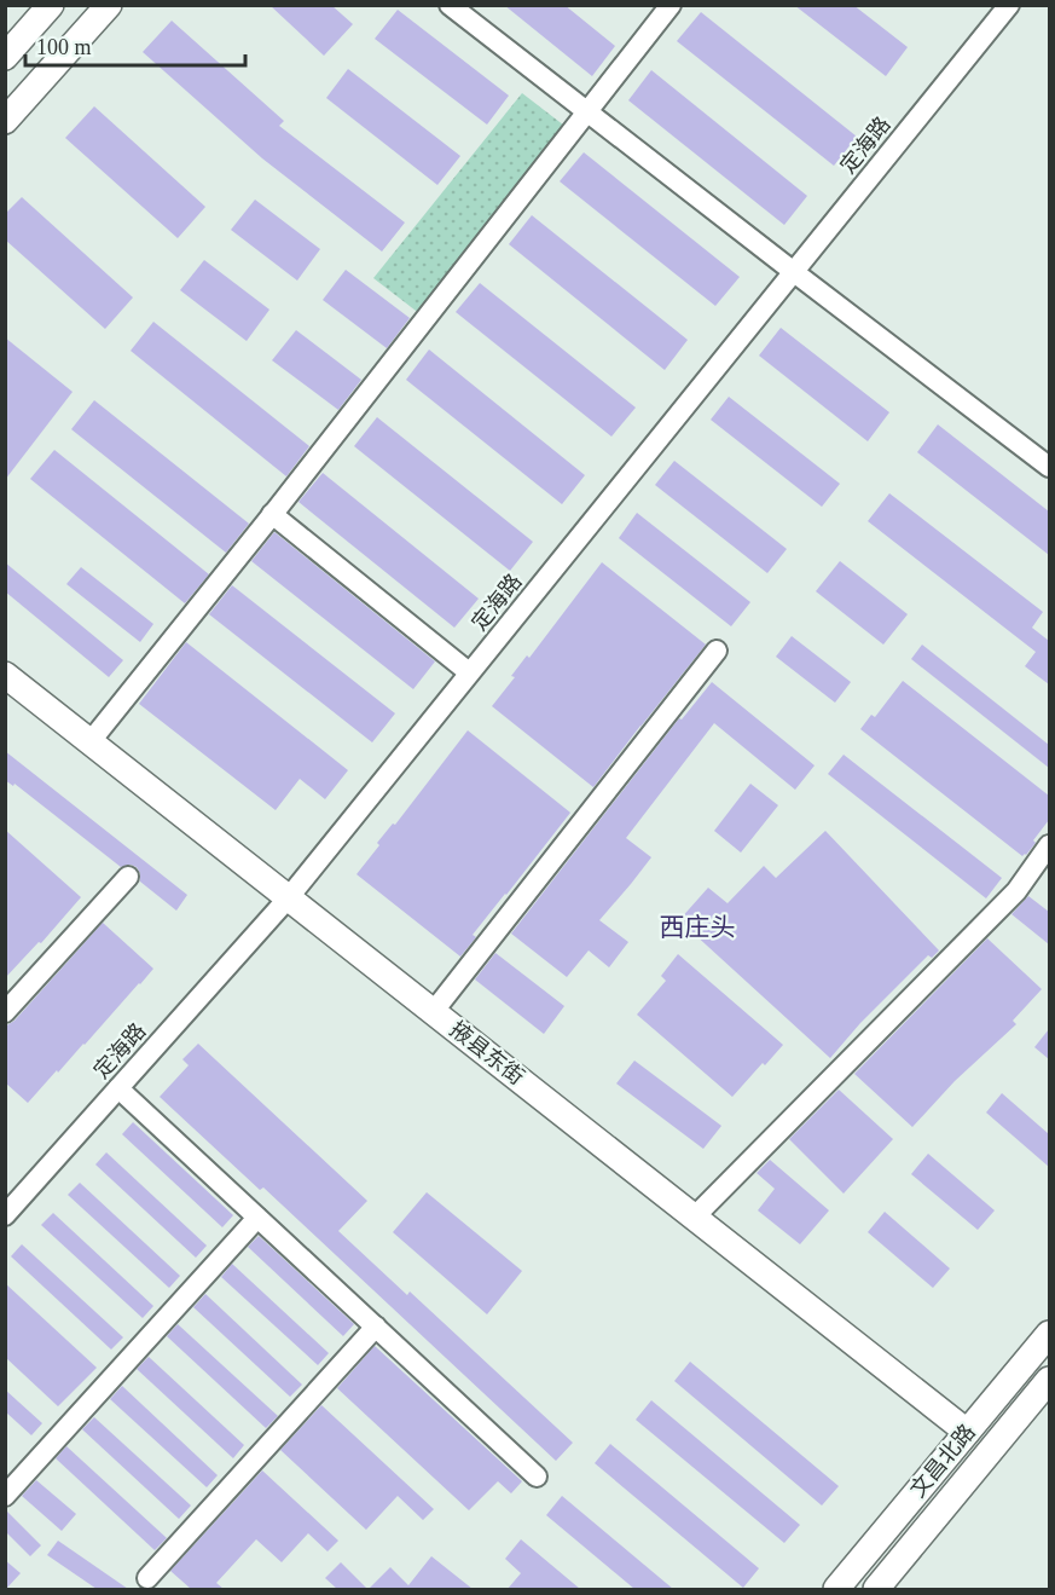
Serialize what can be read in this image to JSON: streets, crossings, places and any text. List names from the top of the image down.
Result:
{
  "streets": {
    "main road": ["掖县东街", "文昌北路"],
    "street": ["定海路"]
  },
  "crossings": [
    ["定海路", "掖县东街"],
    ["掖县东街", "文昌北路"]
  ],
  "districts": ["西庄头"],
  "scale_bar": "100 m"
}
